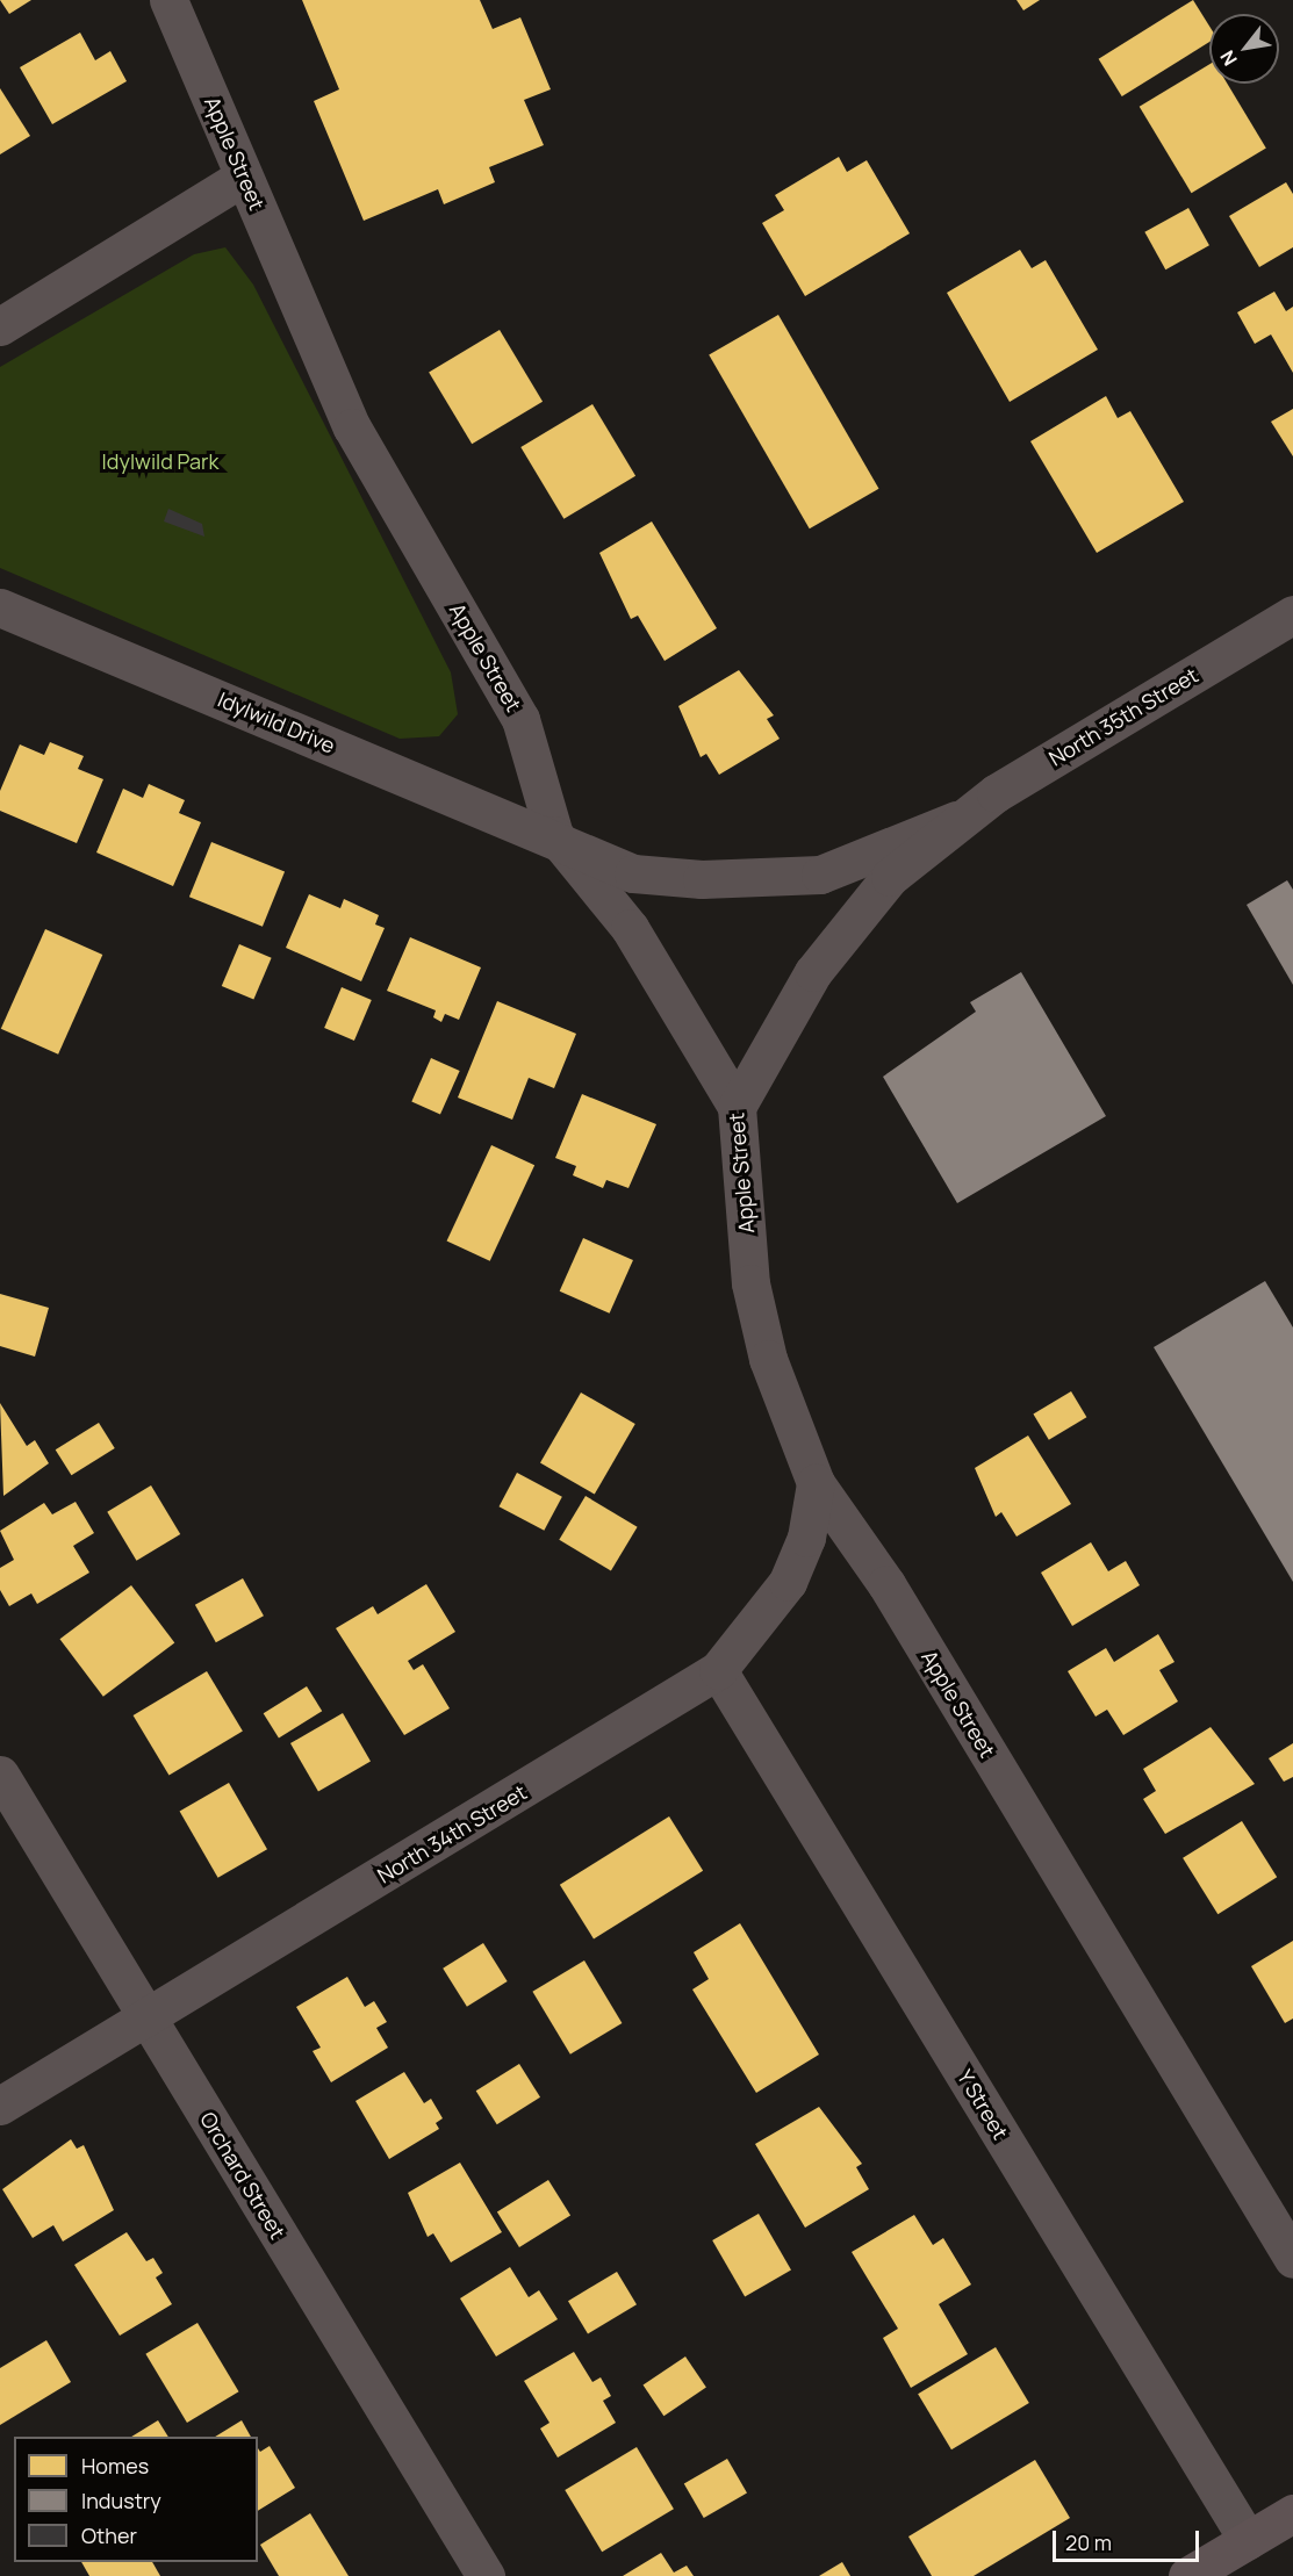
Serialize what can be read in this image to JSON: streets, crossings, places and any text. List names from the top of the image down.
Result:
{
  "streets": {
    "street": [
      "Apple Street",
      "North 35th Street",
      "Idylwild Drive",
      "North 34th Street",
      "Y Street",
      "Orchard Street"
    ]
  },
  "crossings": [
    ["Apple Street", "North 35th Street"],
    ["Apple Street", "Idylwild Drive"],
    ["Apple Street", "North 34th Street"],
    ["North 35th Street", "Idylwild Drive"],
    ["North 34th Street", "Y Street"],
    ["North 34th Street", "Orchard Street"]
  ],
  "parks": ["Idylwild Park"],
  "legend": ["Homes", "Industry", "Other"],
  "scale_bar": "20 m",
  "north": "bottom left"
}
